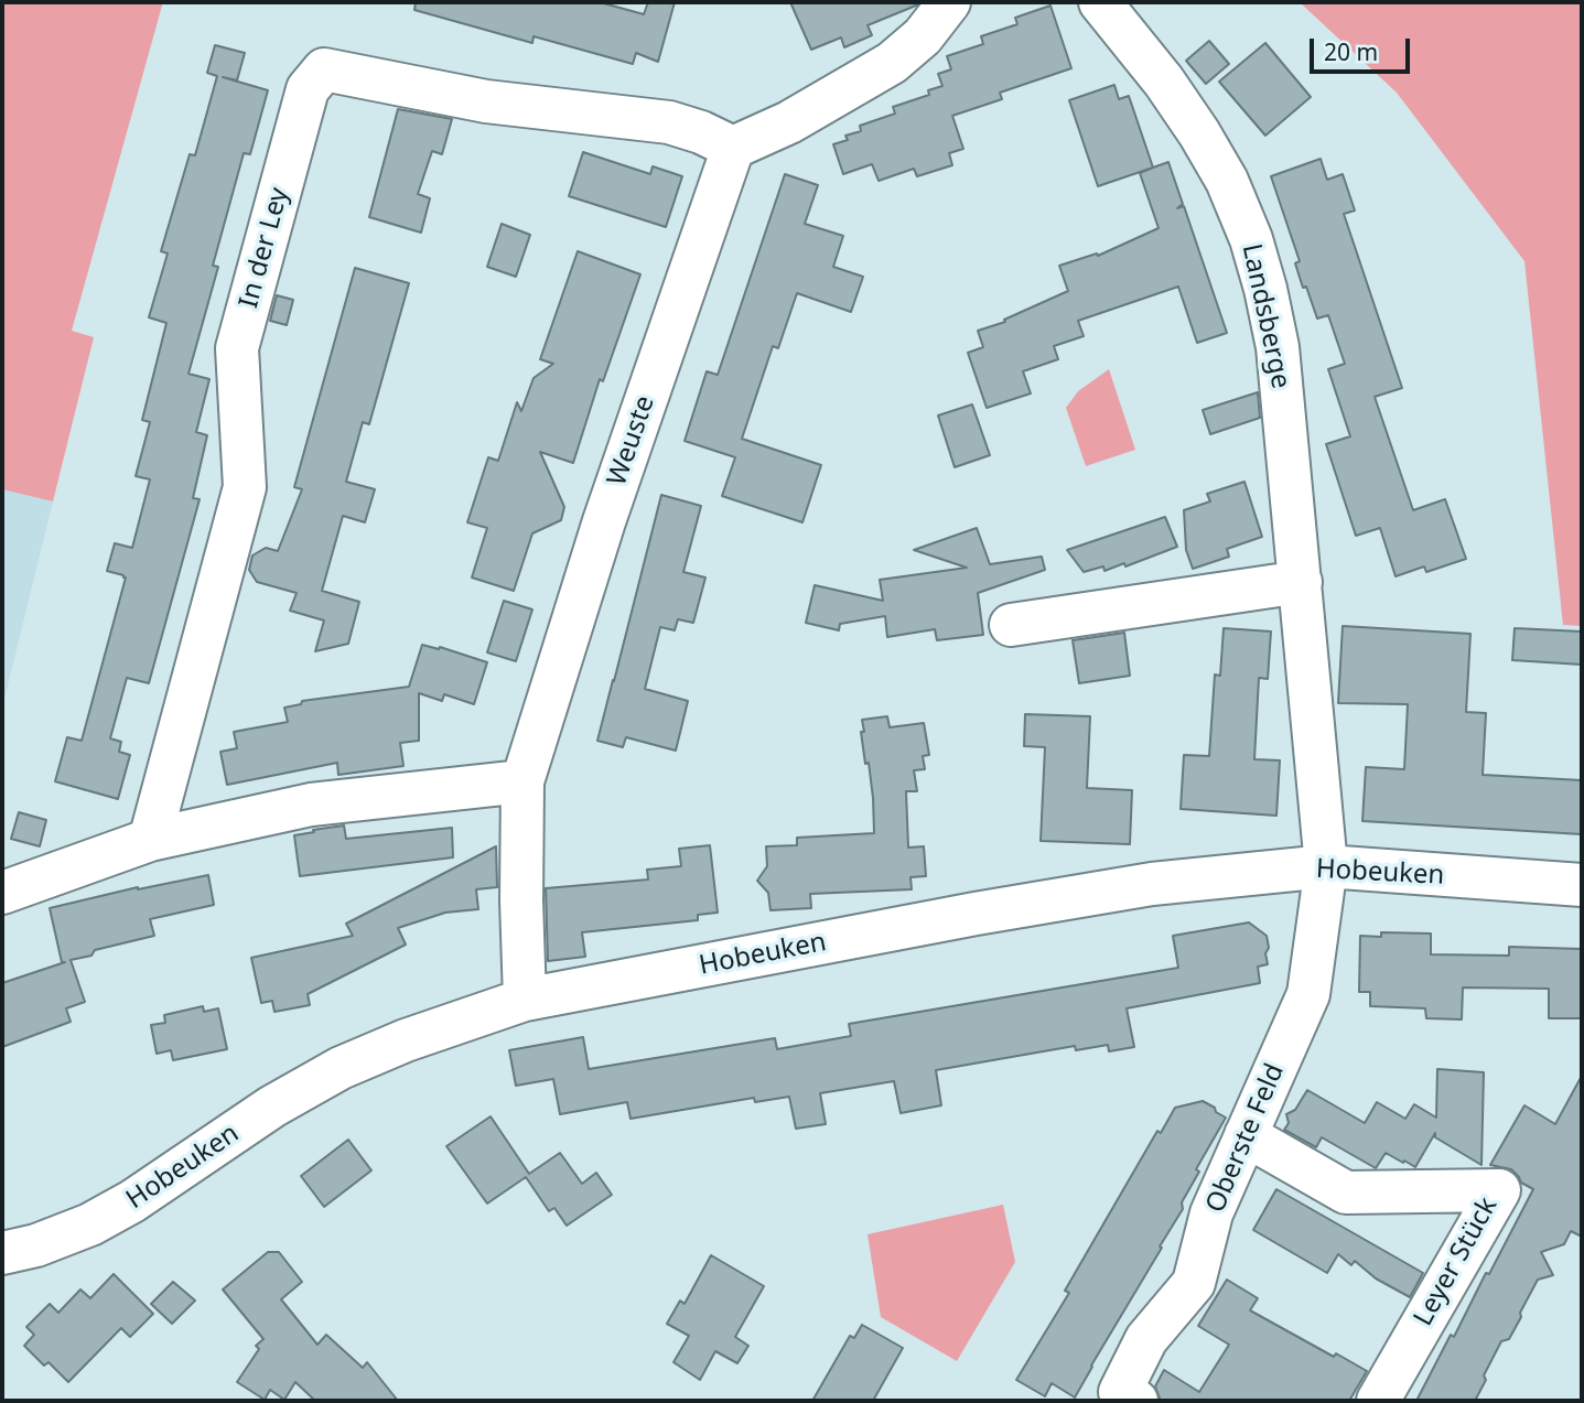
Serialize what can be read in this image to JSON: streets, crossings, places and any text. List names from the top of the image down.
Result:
{
  "streets": {
    "street": [
      "In der Ley",
      "Landsberge",
      "Weuste",
      "Hobeuken",
      "Oberste Feld",
      "Leyer Stück"
    ]
  },
  "crossings": [
    ["In der Ley", "Weuste"],
    ["Landsberge", "Hobeuken"],
    ["Landsberge", "Oberste Feld"],
    ["Weuste", "Hobeuken"],
    ["Hobeuken", "Oberste Feld"],
    ["Oberste Feld", "Leyer Stück"]
  ],
  "scale_bar": "20 m"
}
